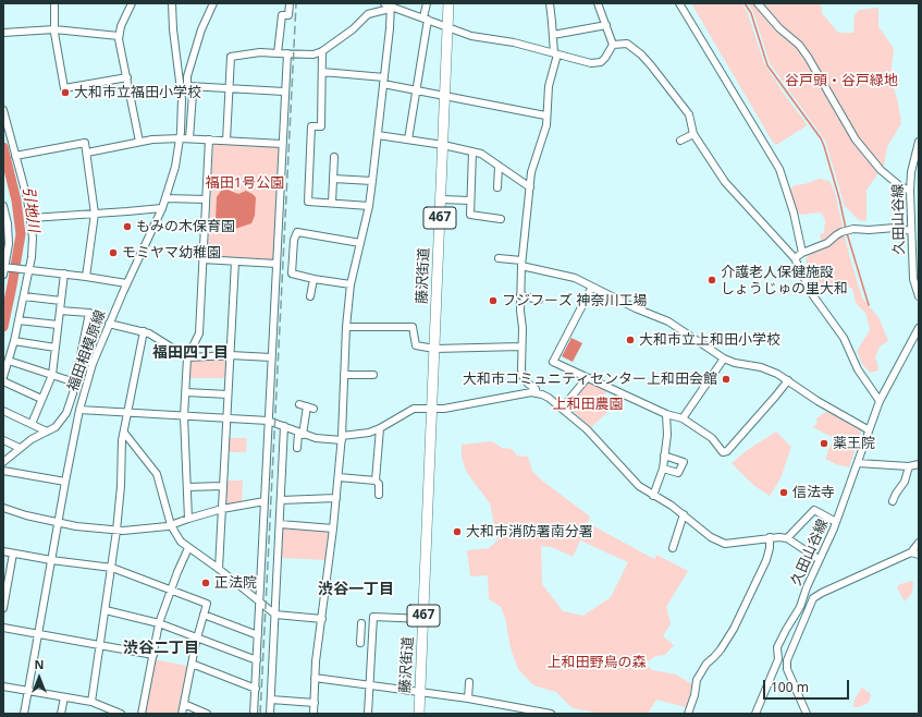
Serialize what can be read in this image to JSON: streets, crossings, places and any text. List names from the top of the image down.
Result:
{
  "streets": {
    "highway": ["467", "藤沢街道"],
    "street": ["久田山谷線", "福田相模原線"]
  },
  "districts": ["福田四丁目", "渋谷一丁目", "渋谷二丁目"],
  "water": ["引地川"],
  "parks": [
    "谷戸頭・谷戸緑地",
    "福田1号公園",
    "上和田農園",
    "上和田野鳥の森"
  ],
  "places": [
    "大和市立福田小学校",
    "もみの木保育園",
    "モミヤマ幼稚園",
    "介護老人保健施設 しょうじゅの里大和",
    "フジフーズ 神奈川工場",
    "大和市立上和田小学校",
    "大和市コミュニティセンター上和田会館",
    "薬王院",
    "信法寺",
    "大和市消防署南分署",
    "正法院"
  ],
  "scale_bar": "100 m",
  "north": "top"
}
